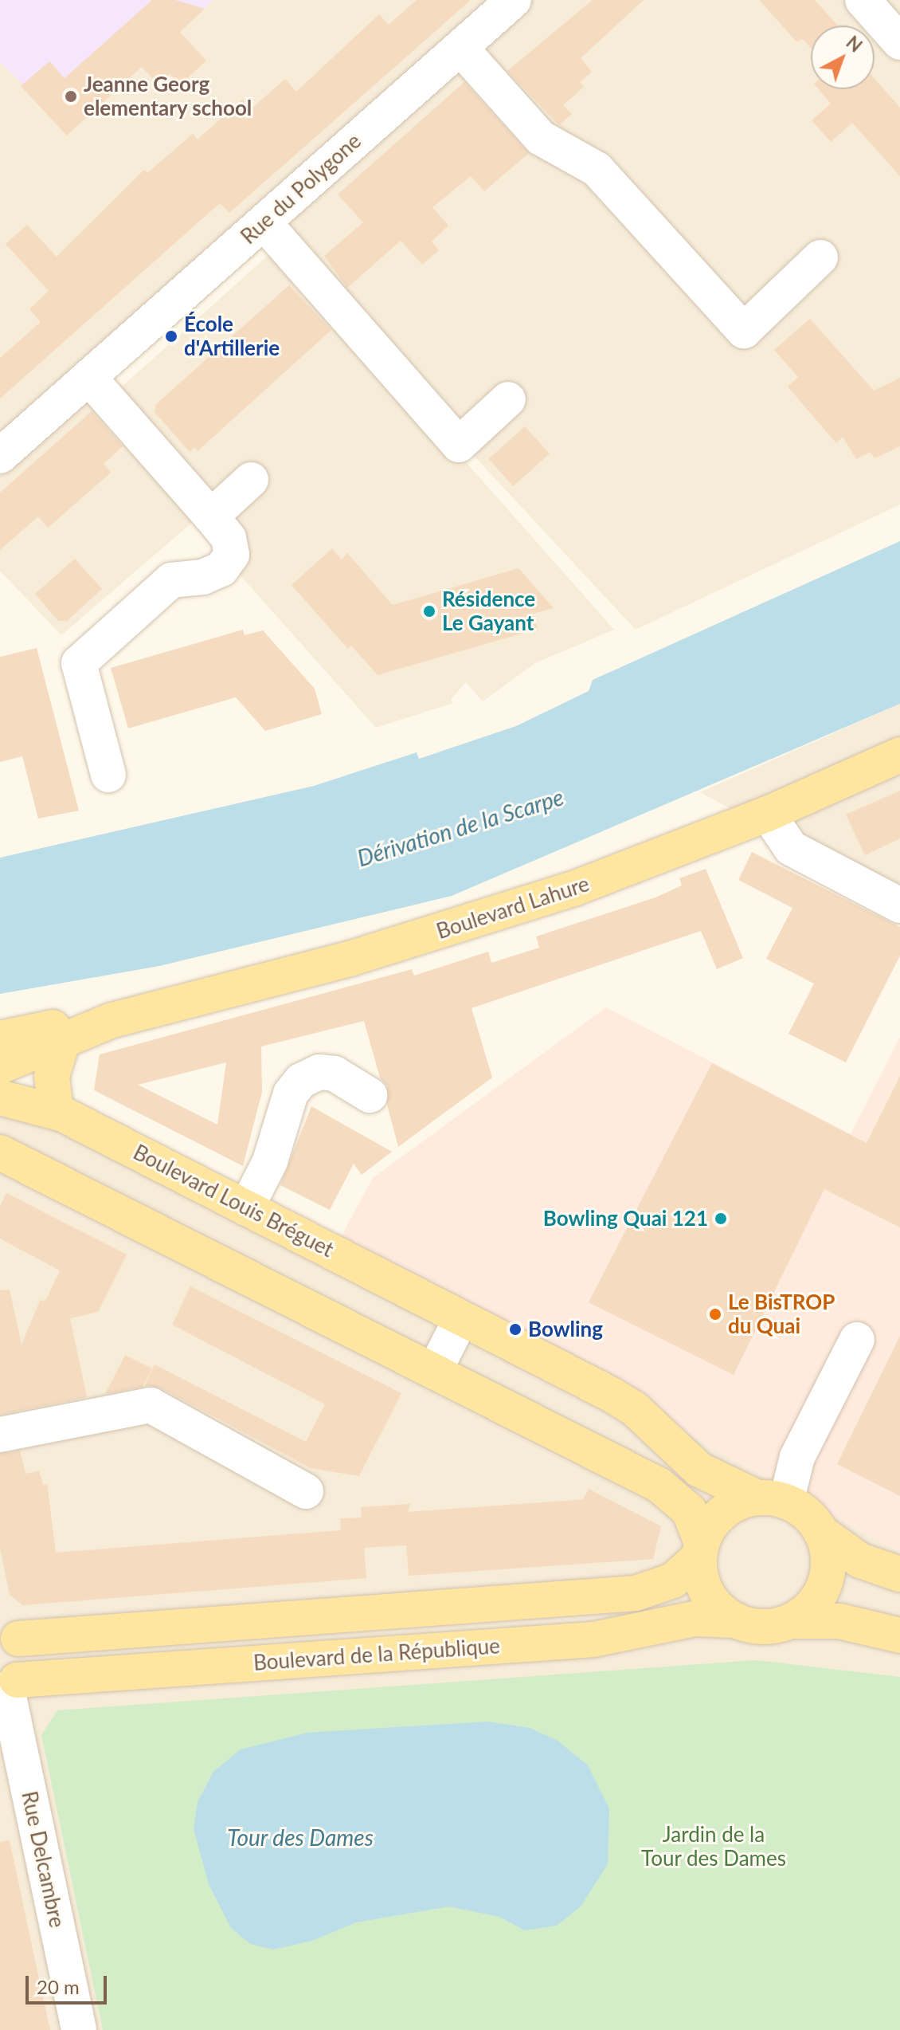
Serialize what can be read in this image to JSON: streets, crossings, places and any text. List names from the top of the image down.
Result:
{
  "streets": {
    "main road": ["Boulevard Lahure", "Boulevard Louis Bréguet", "Boulevard de la République"],
    "street": ["Rue du Polygone", "Rue Delcambre"]
  },
  "crossings": [
    ["Boulevard Louis Bréguet", "Boulevard de la République"],
    ["Boulevard de la République", "Rue Delcambre"]
  ],
  "water": ["Dérivation de la Scarpe", "Tour des Dames"],
  "parks": ["Jardin de la Tour des Dames"],
  "places": [
    "Jeanne Georg elementary school",
    "École d'Artillerie",
    "Résidence Le Gayant",
    "Bowling Quai 121",
    "Le BisTROP du Quai",
    "Bowling"
  ],
  "scale_bar": "20 m",
  "north": "top right"
}
